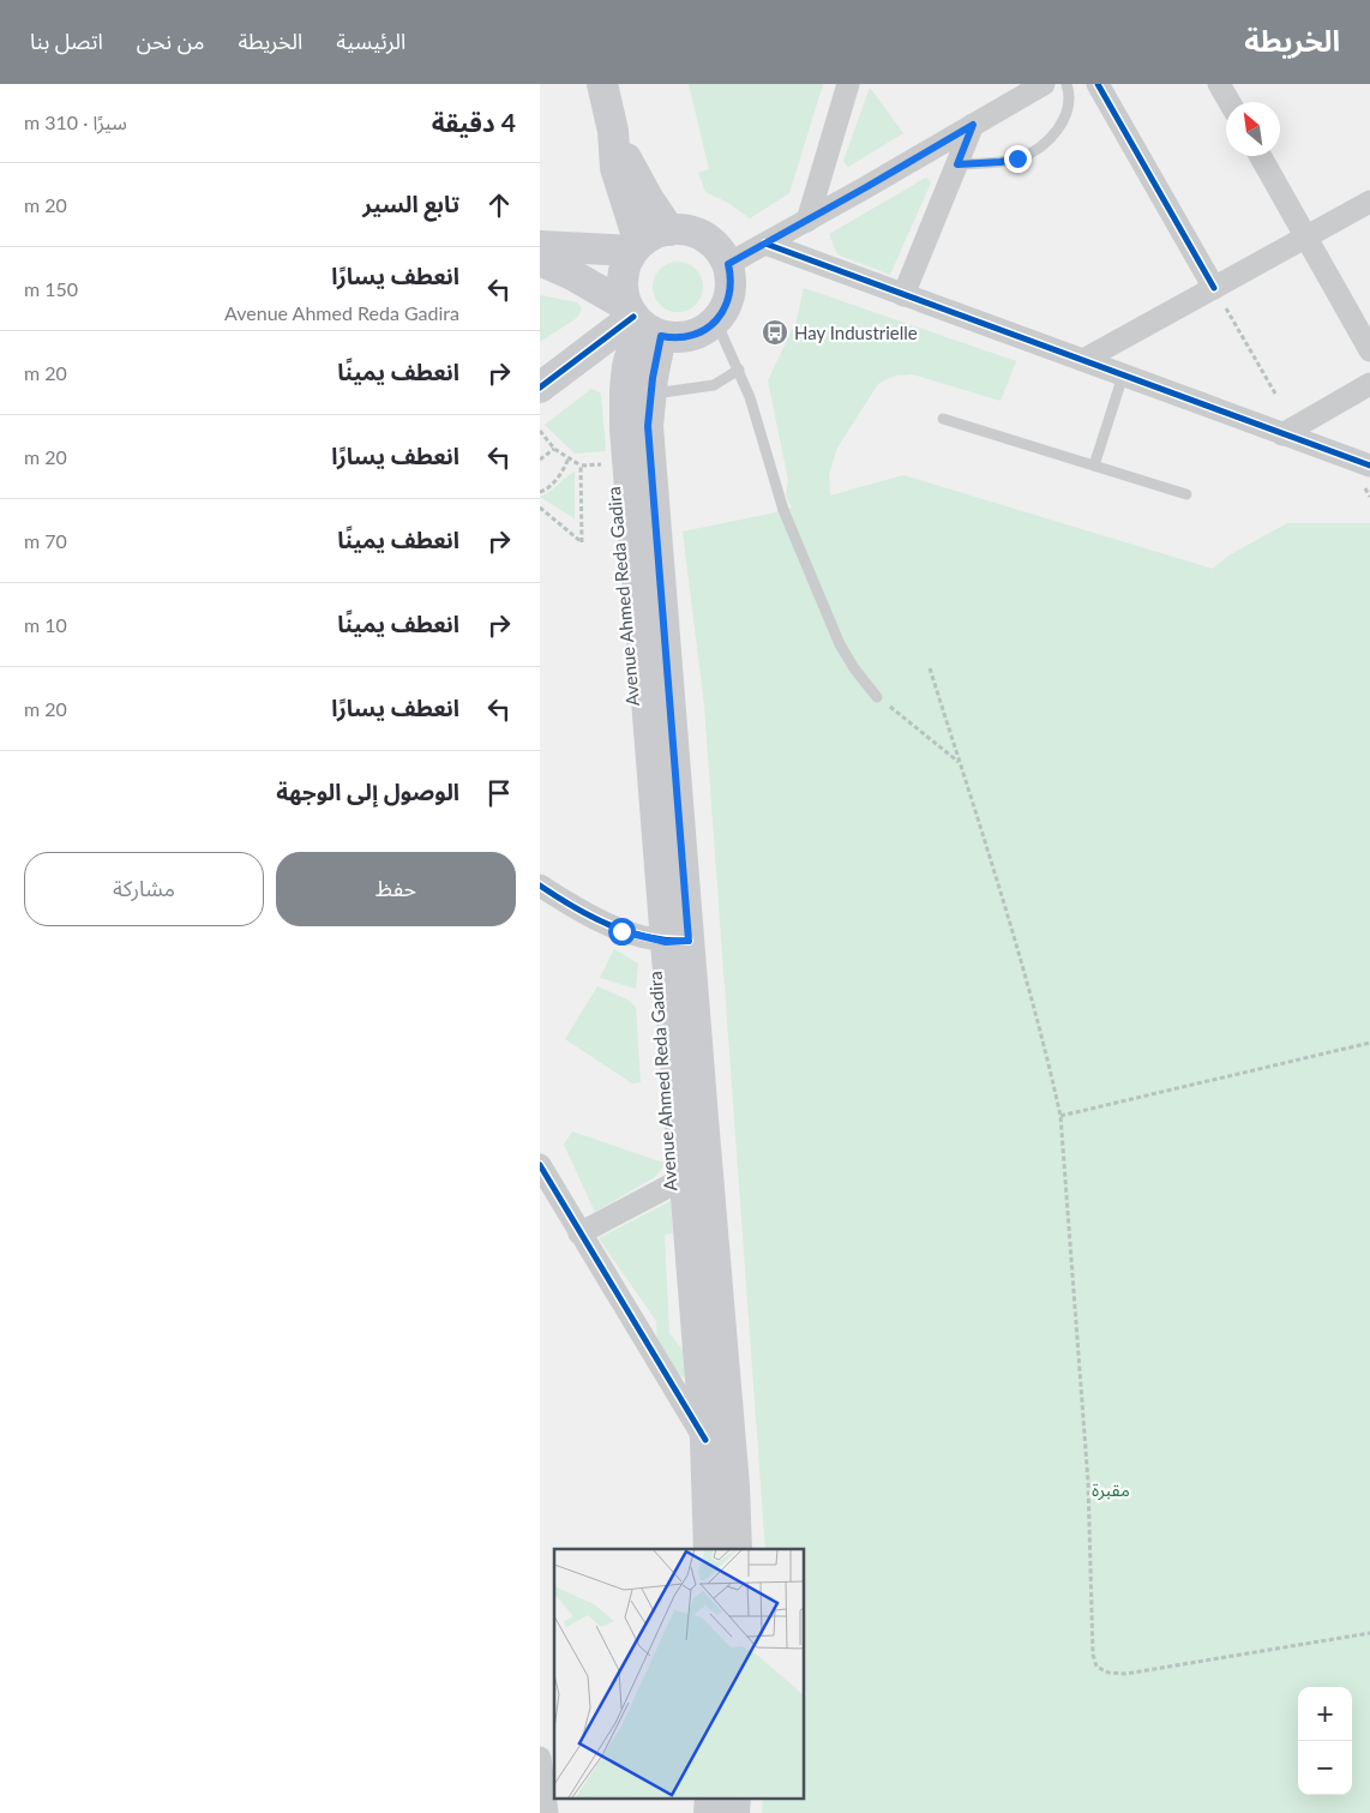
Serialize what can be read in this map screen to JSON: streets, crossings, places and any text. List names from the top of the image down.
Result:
{
  "streets": {
    "main road": ["Avenue Ahmed Reda Gadira"]
  },
  "parks": ["مقبرة"],
  "places": {
    "bus stop": ["Hay Industrielle"]
  },
  "north": "top left",
  "page": {
    "header": "الخريطة",
    "nav": [
      "الرئيسية",
      "الخريطة",
      "من نحن",
      "اتصل بنا"
    ],
    "heading": ["4 دقيقة", "سيرًا · 310 m"],
    "list": [
      ["تابع السير", "20 m"],
      ["انعطف يسارًا", "Avenue Ahmed Reda Gadira", "150 m"],
      ["انعطف يمينًا", "20 m"],
      ["انعطف يسارًا", "20 m"],
      ["انعطف يمينًا", "70 m"],
      ["انعطف يمينًا", "10 m"],
      ["انعطف يسارًا", "20 m"],
      "الوصول إلى الوجهة"
    ],
    "buttons": ["حفظ", "مشاركة"],
    "map_buttons": ["+", "−"]
  }
}
